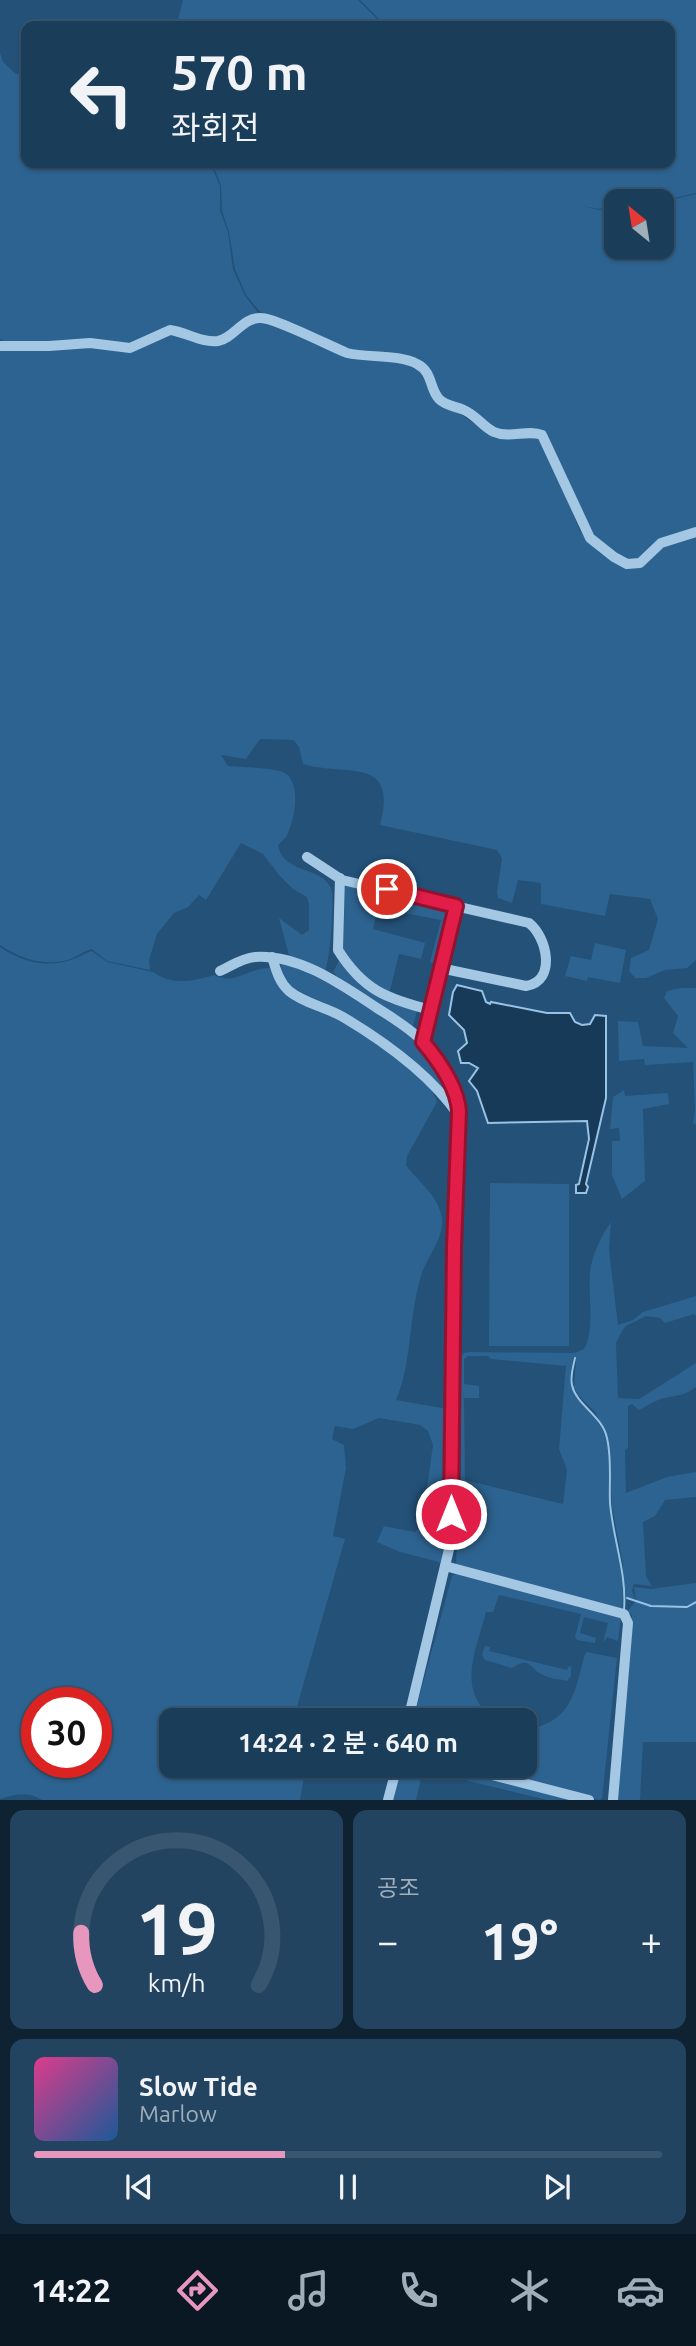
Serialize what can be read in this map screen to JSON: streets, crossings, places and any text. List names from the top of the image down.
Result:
{
  "north": "top left",
  "page": {
    "turn": ["570 m", "좌회전"],
    "limit": "30",
    "trip": "14:24 · 2 분 · 640 m",
    "tile": "공조",
    "heat": ["−", "19°", "+"],
    "song": ["Slow Tide", "Marlow"],
    "tabs": "14:22",
    "gauge": ["19", "km/h"]
  }
}
